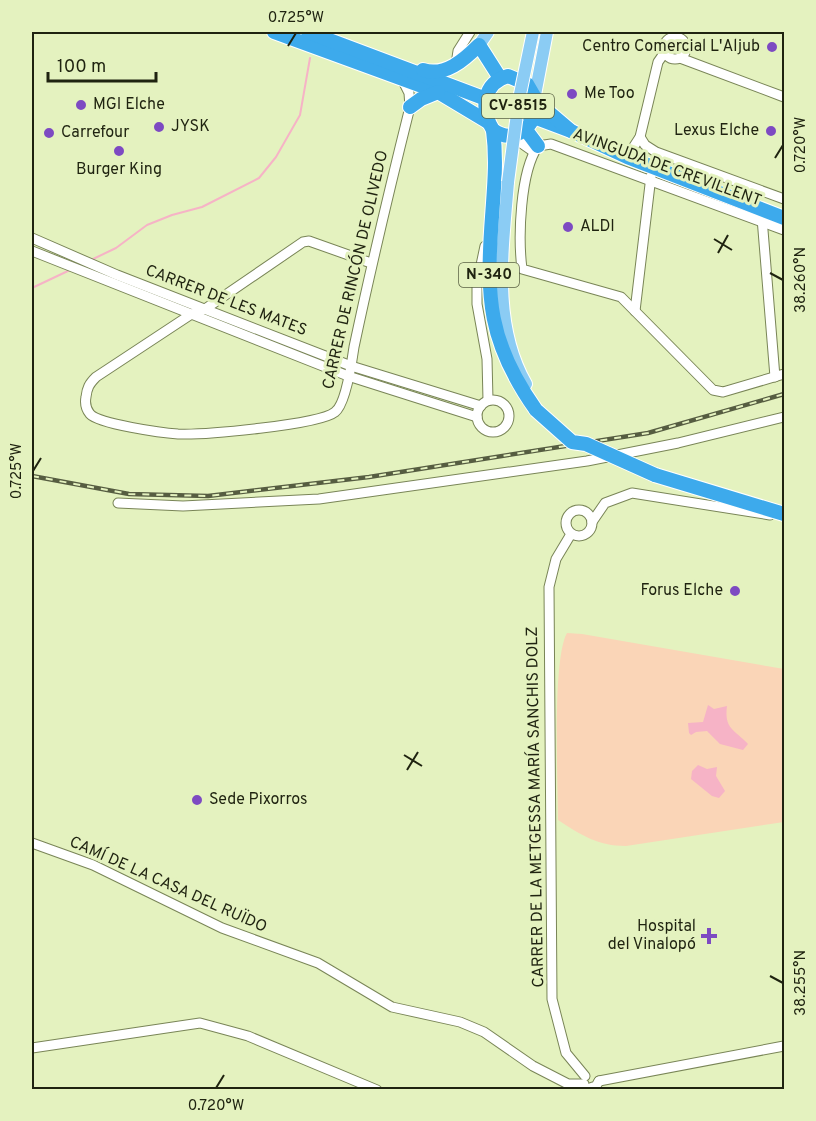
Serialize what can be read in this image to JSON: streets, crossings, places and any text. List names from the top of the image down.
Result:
{
  "streets": {
    "highway": ["AVINGUDA DE CREVILLENT", "N-340"],
    "main road": ["CV-8515"],
    "street": [
      "CARRER DE RINCÓN DE OLIVEDO",
      "CARRER DE LES MATES",
      "CARRER DE LA METGESSA MARÍA SANCHIS DOLZ",
      "CAMÍ DE LA CASA DEL RUÏDO"
    ]
  },
  "crossings": [
    ["CV-8515", "AVINGUDA DE CREVILLENT"],
    ["CV-8515", "N-340"],
    ["CARRER DE RINCÓN DE OLIVEDO", "CARRER DE LES MATES"],
    ["CARRER DE LA METGESSA MARÍA SANCHIS DOLZ", "CAMÍ DE LA CASA DEL RUÏDO"]
  ],
  "places": {
    "other": [
      "Centro Comercial L'Aljub",
      "Me Too",
      "MGI Elche",
      "JYSK",
      "Lexus Elche",
      "Carrefour",
      "Burger King",
      "ALDI",
      "Forus Elche",
      "Sede Pixorros"
    ],
    "health": ["Hospital del Vinalopó"]
  },
  "scale_bar": "100 m",
  "coordinates": [
    "0.725°W",
    "0.720°W",
    "38.260°N",
    "38.255°N"
  ]
}
